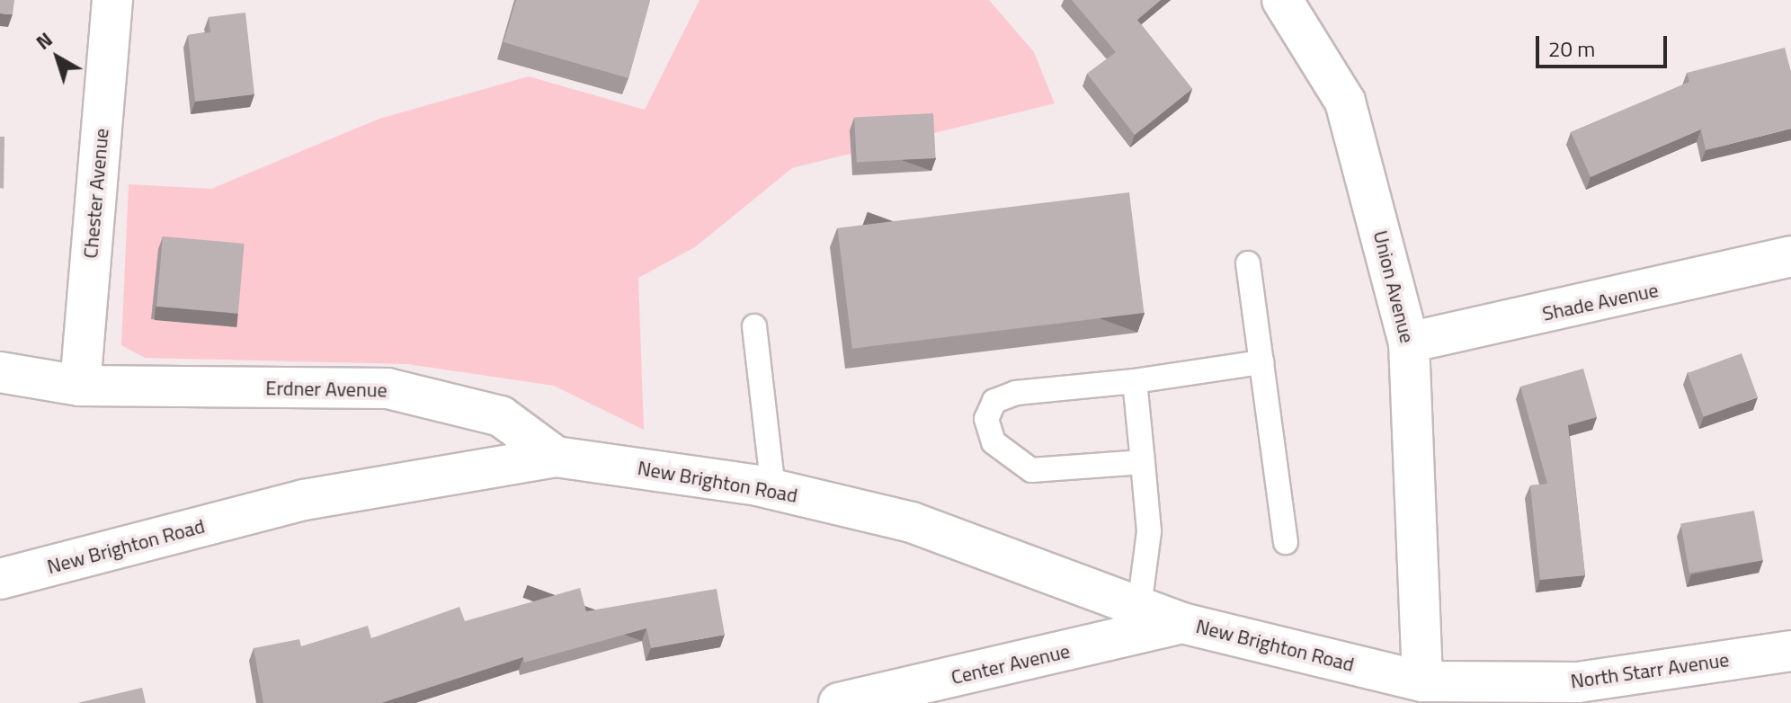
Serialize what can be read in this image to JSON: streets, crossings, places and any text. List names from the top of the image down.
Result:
{
  "streets": {
    "street": [
      "Chester Avenue",
      "Union Avenue",
      "Shade Avenue",
      "Erdner Avenue",
      "New Brighton Road",
      "Center Avenue",
      "North Starr Avenue"
    ]
  },
  "crossings": [
    ["Chester Avenue", "Erdner Avenue"],
    ["Union Avenue", "Shade Avenue"],
    ["Union Avenue", "New Brighton Road"],
    ["Union Avenue", "North Starr Avenue"],
    ["Erdner Avenue", "New Brighton Road"],
    ["New Brighton Road", "Center Avenue"],
    ["New Brighton Road", "North Starr Avenue"]
  ],
  "scale_bar": "20 m",
  "north": "top left"
}
